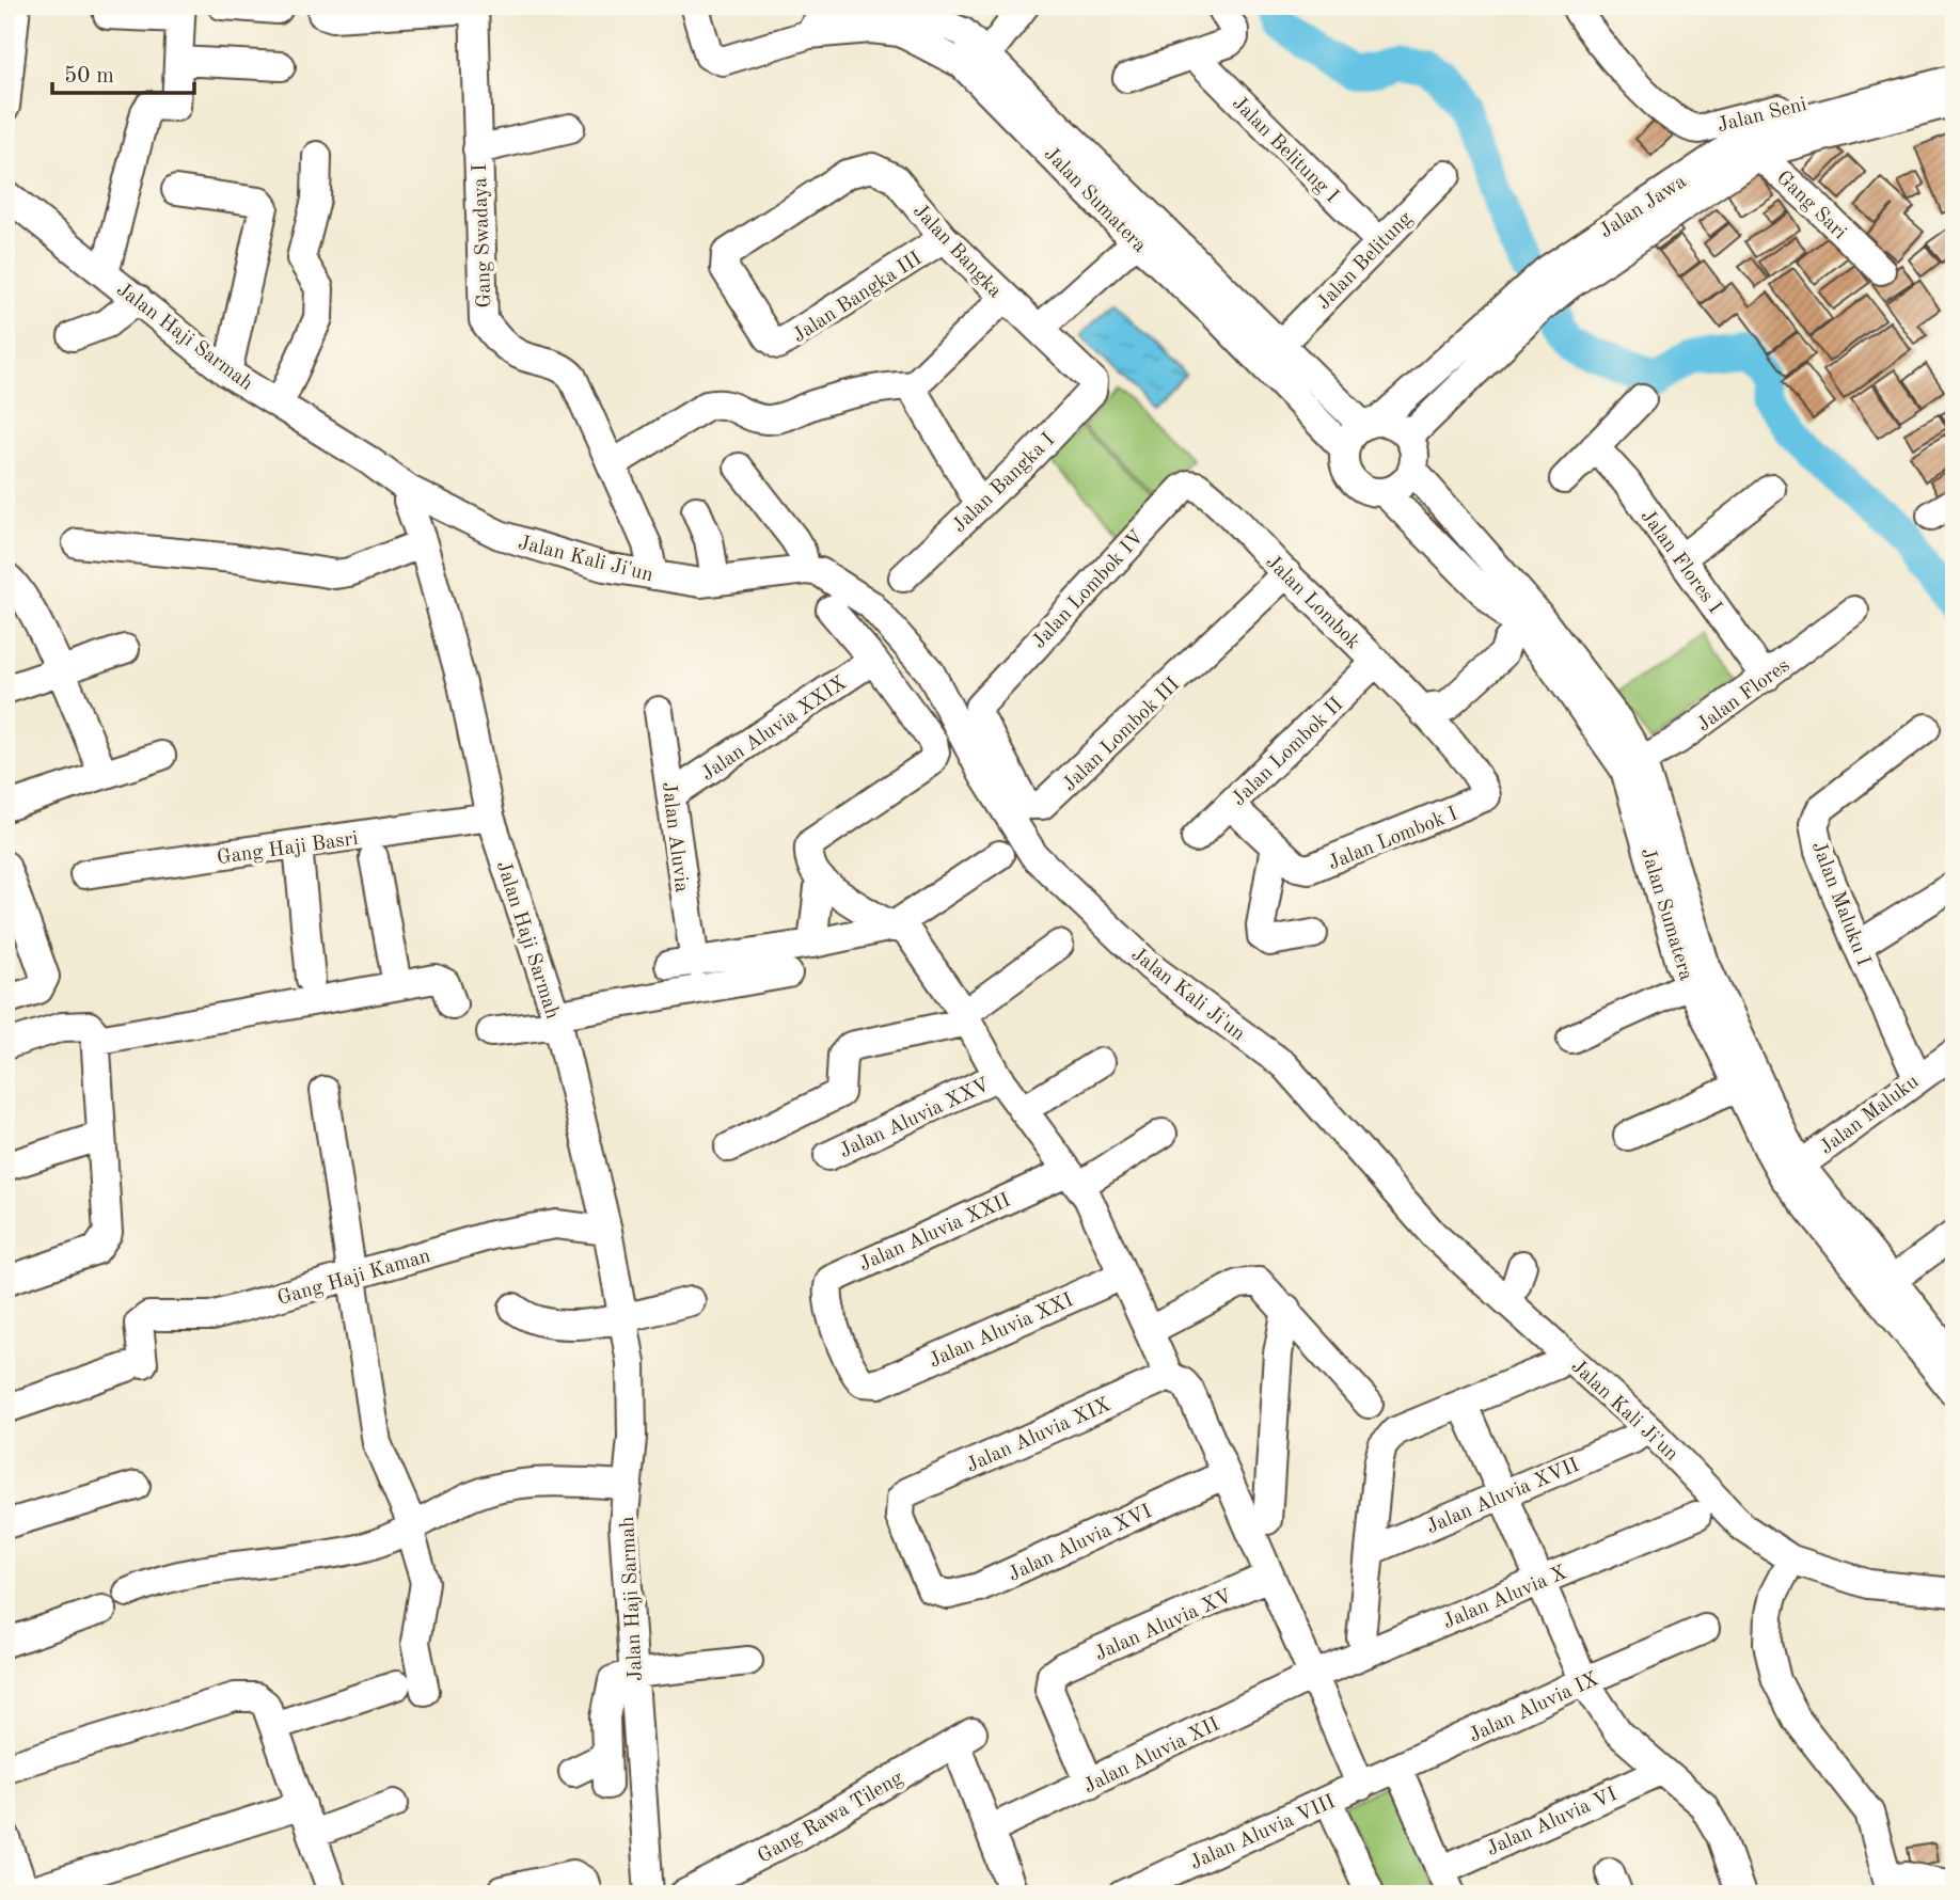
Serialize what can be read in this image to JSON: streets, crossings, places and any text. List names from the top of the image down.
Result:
{
  "streets": {
    "street": [
      "Jalan Seni",
      "Jalan Belitung I",
      "Jalan Sumatera",
      "Gang Sari",
      "Jalan Jawa",
      "Gang Swadaya I",
      "Jalan Bangka",
      "Jalan Belitung",
      "Jalan Bangka III",
      "Jalan Haji Sarmah",
      "Jalan Bangka I",
      "Jalan Kali Ji'un",
      "Jalan Flores I",
      "Jalan Lombok IV",
      "Jalan Lombok",
      "Jalan Flores",
      "Jalan Aluvia XXIX",
      "Jalan Lombok III",
      "Jalan Lombok II",
      "Jalan Aluvia",
      "Jalan Lombok I",
      "Gang Haji Basri",
      "Jalan Maluku I",
      "Jalan Maluku",
      "Jalan Aluvia XXV",
      "Jalan Aluvia XXII",
      "Gang Haji Kaman",
      "Jalan Aluvia XXI",
      "Jalan Aluvia XIX",
      "Jalan Aluvia XVII",
      "Jalan Aluvia XVI",
      "Jalan Aluvia X",
      "Jalan Aluvia XV",
      "Jalan Aluvia IX",
      "Jalan Aluvia XII",
      "Gang Rawa Tileng",
      "Jalan Aluvia VI",
      "Jalan Aluvia VIII"
    ]
  },
  "crossings": [
    ["Jalan Belitung I", "Jalan Belitung"],
    ["Jalan Sumatera", "Jalan Jawa"],
    ["Jalan Sumatera", "Jalan Belitung"],
    ["Jalan Sumatera", "Jalan Flores"],
    ["Jalan Sumatera", "Jalan Maluku"],
    ["Gang Sari", "Jalan Jawa"],
    ["Gang Swadaya I", "Jalan Kali Ji'un"],
    ["Jalan Bangka", "Jalan Bangka III"],
    ["Jalan Bangka", "Jalan Bangka I"],
    ["Jalan Haji Sarmah", "Jalan Kali Ji'un"],
    ["Jalan Haji Sarmah", "Gang Haji Basri"],
    ["Jalan Haji Sarmah", "Gang Haji Kaman"],
    ["Jalan Flores I", "Jalan Flores"],
    ["Jalan Lombok IV", "Jalan Lombok"],
    ["Jalan Lombok IV", "Jalan Lombok III"],
    ["Jalan Lombok", "Jalan Lombok III"],
    ["Jalan Lombok", "Jalan Lombok II"],
    ["Jalan Lombok", "Jalan Lombok I"],
    ["Jalan Aluvia XXIX", "Jalan Aluvia"],
    ["Jalan Lombok II", "Jalan Lombok I"],
    ["Jalan Maluku I", "Jalan Maluku"],
    ["Jalan Aluvia XXII", "Jalan Aluvia XXI"],
    ["Jalan Aluvia XIX", "Jalan Aluvia XVI"],
    ["Jalan Aluvia X", "Jalan Aluvia XII"],
    ["Jalan Aluvia XV", "Jalan Aluvia XII"],
    ["Jalan Aluvia IX", "Jalan Aluvia VIII"],
    ["Jalan Aluvia XII", "Gang Rawa Tileng"]
  ],
  "scale_bar": "50 m"
}
